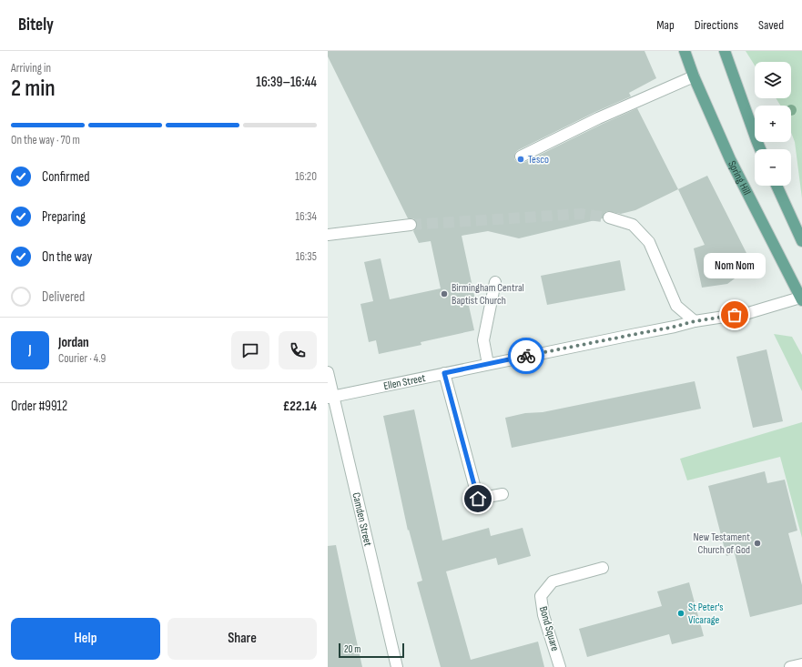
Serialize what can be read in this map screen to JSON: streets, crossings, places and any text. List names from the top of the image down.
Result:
{
  "streets": {
    "main road": ["Spring Hill"],
    "street": ["Ellen Street", "Camden Street", "Bond Square"]
  },
  "crossings": [
    ["Spring Hill", "Ellen Street"],
    ["Ellen Street", "Camden Street"]
  ],
  "places": [
    "Tesco",
    "Birmingham Central Baptist Church",
    "Nom Nom",
    "New Testament Church of God",
    "St Peter's Vicarage"
  ],
  "scale_bar": "20 m",
  "page": {
    "header": "Bitely",
    "nav": ["Map", "Directions", "Saved"],
    "heading": ["2 min", "Arriving in", "16:39–16:44"],
    "panel": [
      "Jordan",
      "Courier · 4.9",
      "Order #9912",
      "£22.14"
    ],
    "map_buttons": ["+", "−"],
    "bar": "On the way · 70 m",
    "list": [
      ["Confirmed", "16:20"],
      ["Preparing", "16:34"],
      ["On the way", "16:35"],
      "Delivered"
    ],
    "bubble": "Nom Nom",
    "round": "J",
    "buttons": ["Help", "Share"],
    "scale": "20 m"
  }
}
